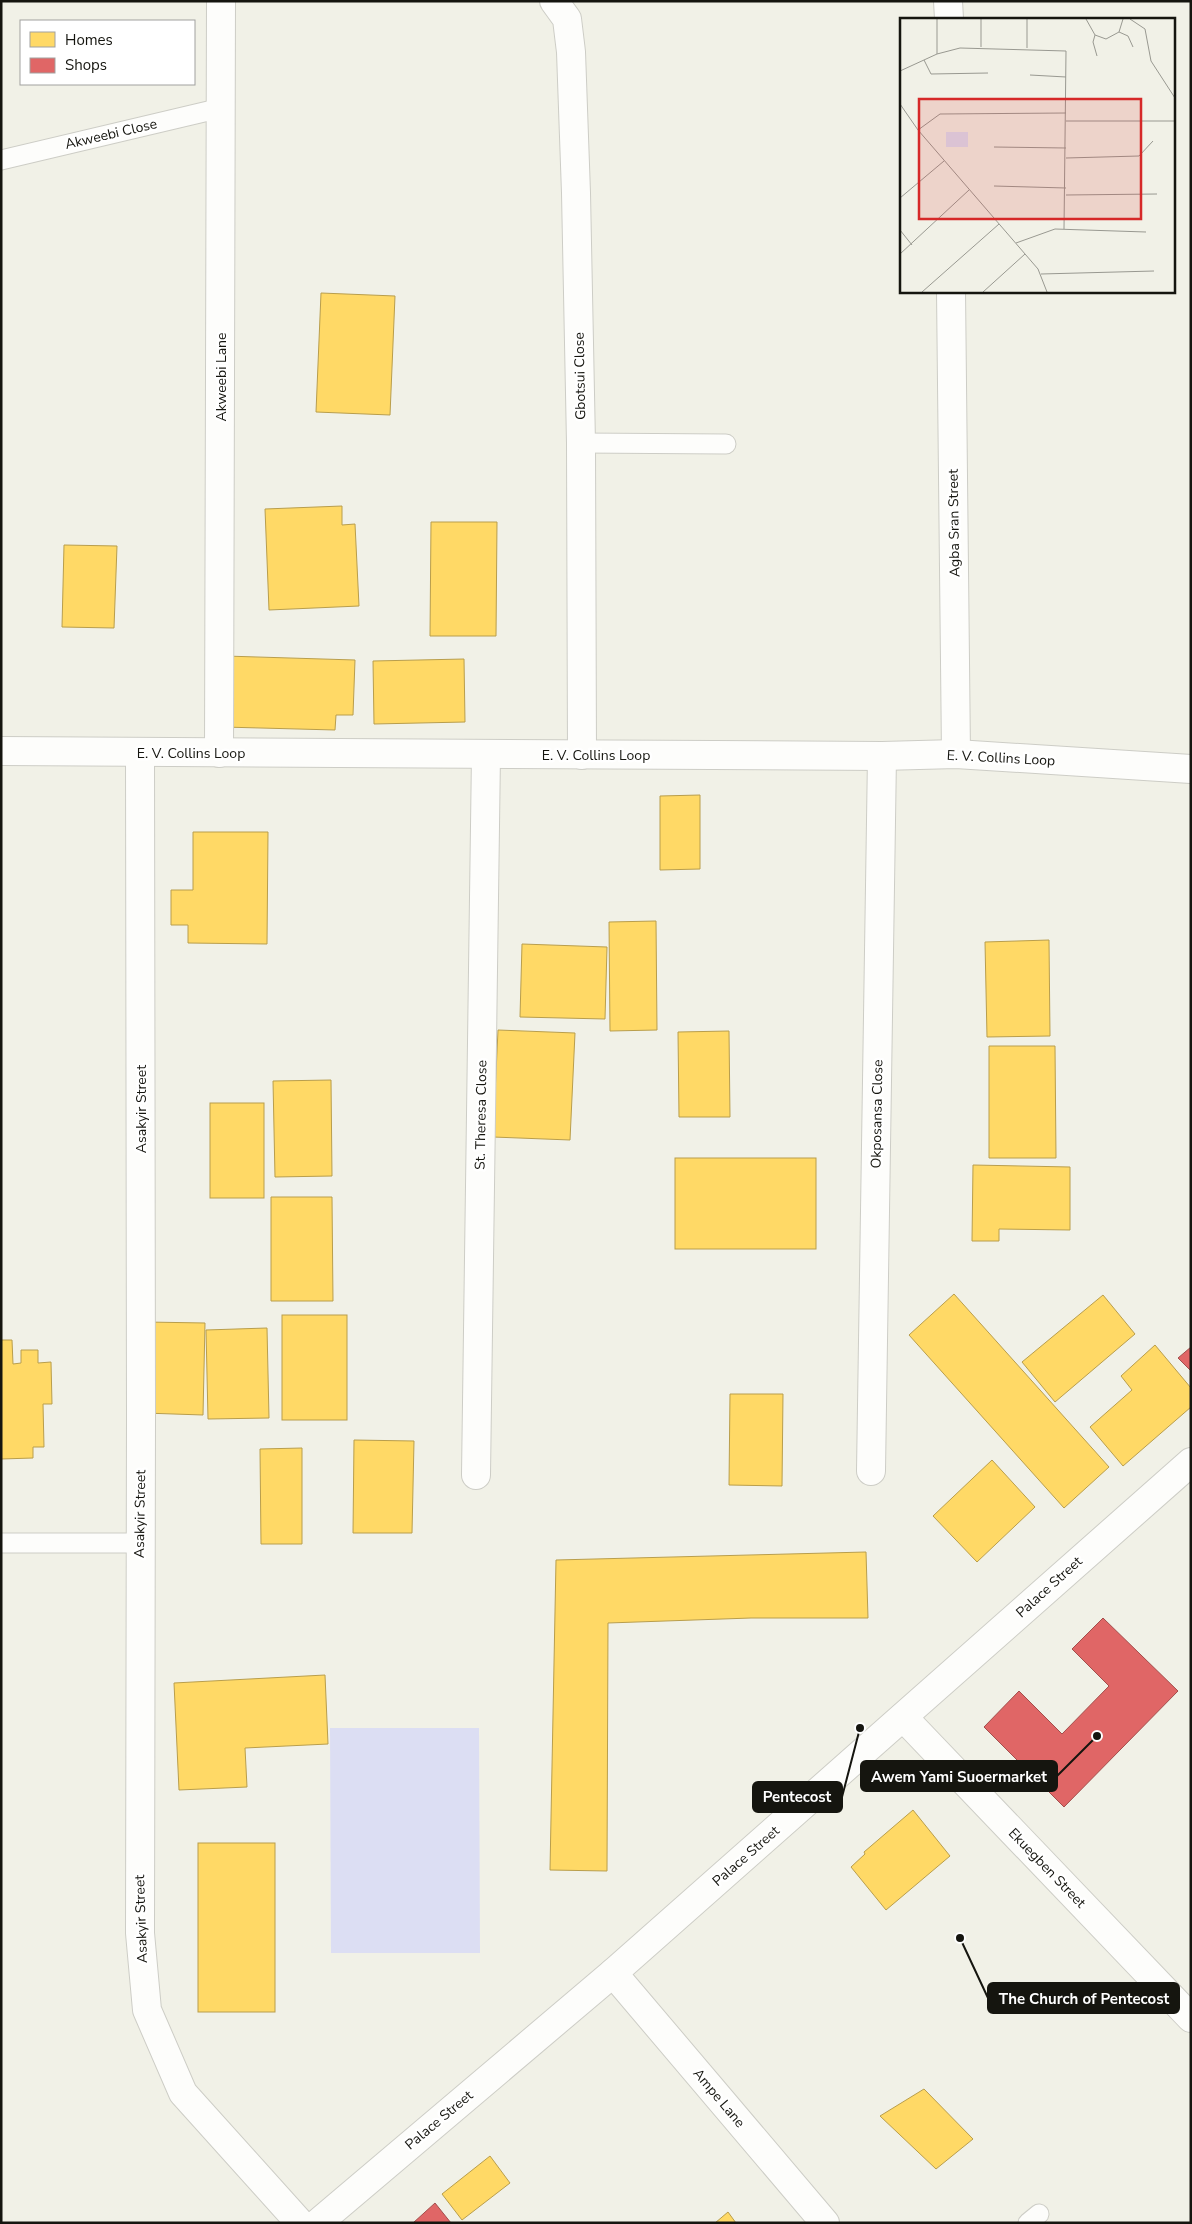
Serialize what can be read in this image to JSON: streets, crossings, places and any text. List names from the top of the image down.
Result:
{
  "streets": {
    "street": [
      "Gbotsui Close",
      "Akweebi Lane",
      "Agba Sran Street",
      "E. V. Collins Loop",
      "Asakyir Street",
      "Okposansa Close",
      "St. Theresa Close",
      "Palace Street",
      "Ekuegben Street",
      "Ampe Lane"
    ],
    "lane": ["Akweebi Close"]
  },
  "crossings": [
    ["Akweebi Close", "Akweebi Lane"],
    ["Gbotsui Close", "E. V. Collins Loop"],
    ["Akweebi Lane", "E. V. Collins Loop"],
    ["Agba Sran Street", "E. V. Collins Loop"],
    ["E. V. Collins Loop", "Asakyir Street"],
    ["E. V. Collins Loop", "Okposansa Close"],
    ["E. V. Collins Loop", "St. Theresa Close"],
    ["Palace Street", "Ekuegben Street"],
    ["Palace Street", "Ampe Lane"]
  ],
  "places": ["Pentecost", "Awem Yami Suoermarket", "The Church of Pentecost"],
  "legend": ["Homes", "Shops"]
}
